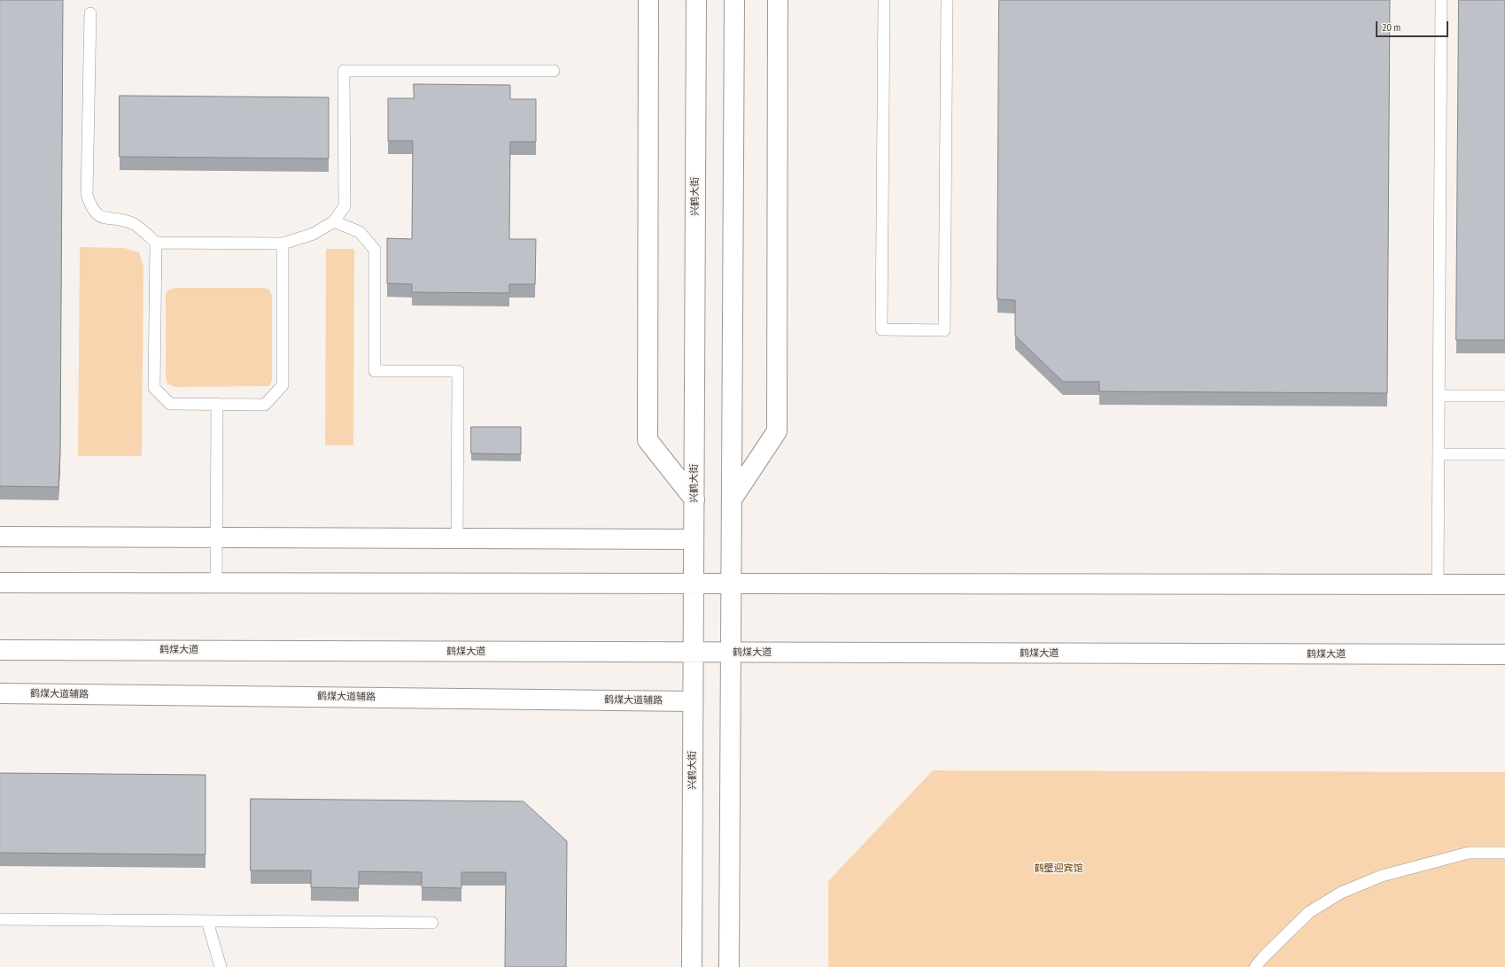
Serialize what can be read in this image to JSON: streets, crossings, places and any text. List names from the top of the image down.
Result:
{
  "streets": {
    "main road": ["兴鹤大街", "鹤煤大道", "鹤煤大道辅路"]
  },
  "crossings": [
    ["兴鹤大街", "鹤煤大道"],
    ["兴鹤大街", "鹤煤大道辅路"]
  ],
  "parks": ["鹤壁迎宾馆"],
  "scale_bar": "20 m"
}
